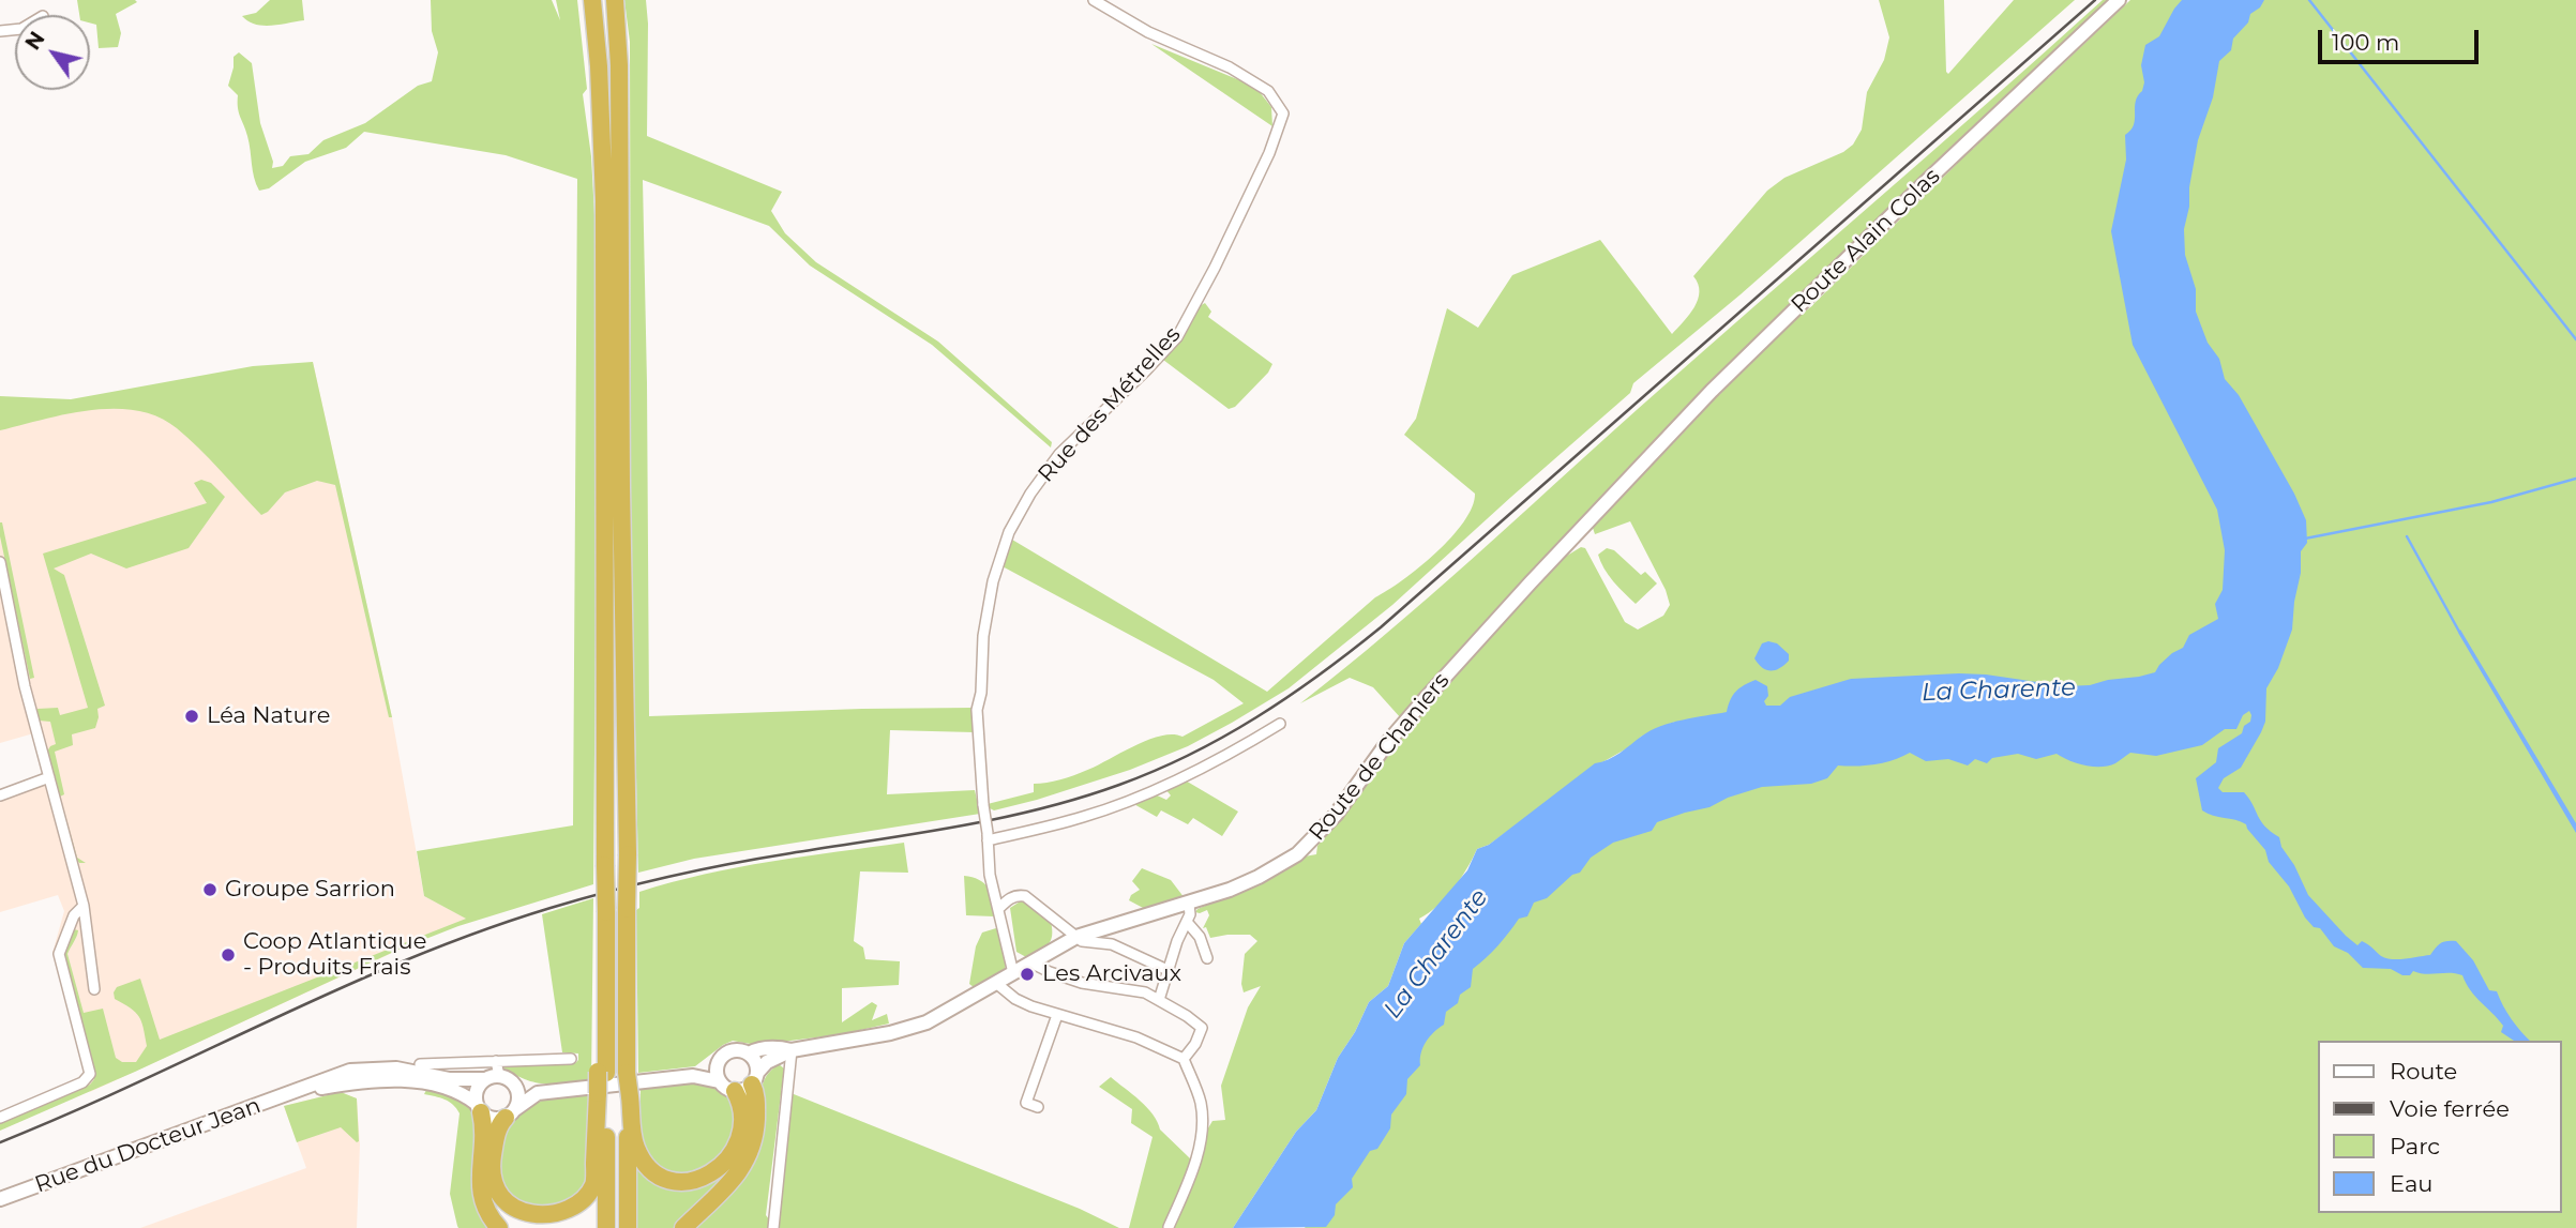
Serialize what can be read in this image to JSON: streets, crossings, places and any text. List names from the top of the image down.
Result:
{
  "streets": {
    "street": [
      "Route Alain Colas",
      "Rue des Métrelles",
      "Route de Chaniers",
      "Rue du Docteur Jean"
    ]
  },
  "crossings": [
    ["Route Alain Colas", "Route de Chaniers"],
    ["Rue des Métrelles", "Route de Chaniers"]
  ],
  "water": ["La Charente"],
  "places": [
    "Léa Nature",
    "Groupe Sarrion",
    "Coop Atlantique - Produits Frais",
    "Les Arcivaux"
  ],
  "legend": [
    "Route",
    "Voie ferrée",
    "Parc",
    "Eau"
  ],
  "scale_bar": "100 m",
  "north": "top left"
}
